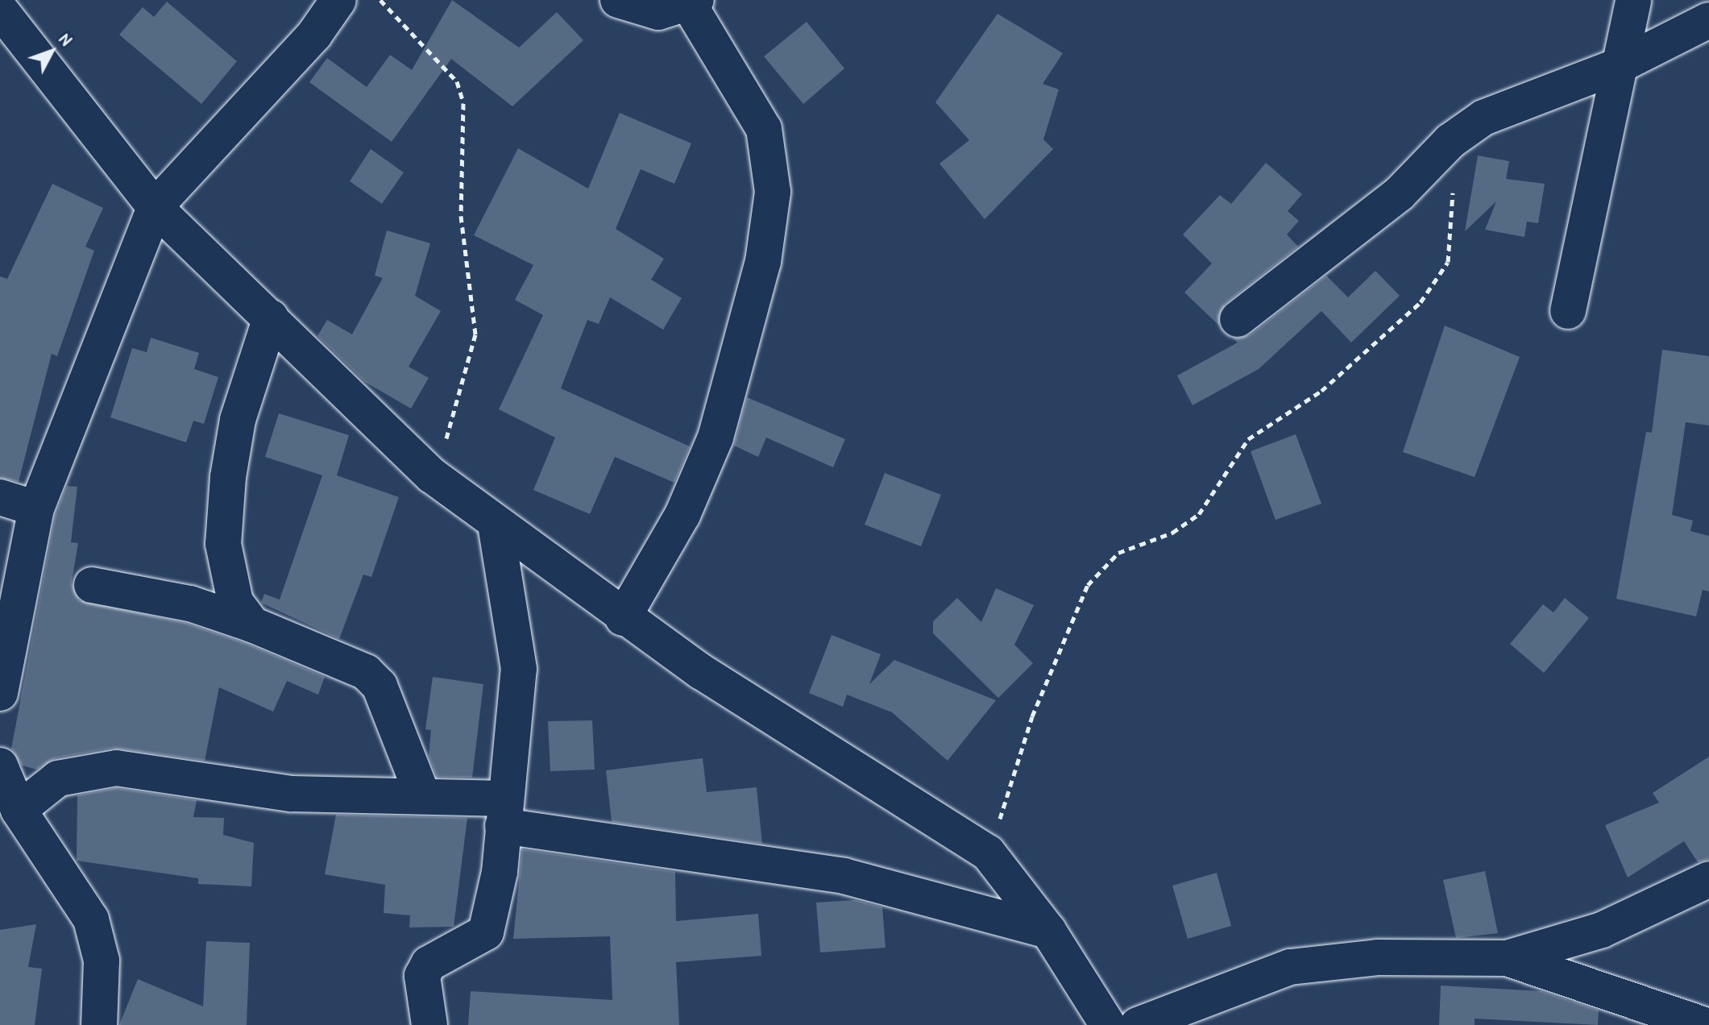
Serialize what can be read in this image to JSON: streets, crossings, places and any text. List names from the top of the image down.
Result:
{
  "north": "top right"
}
